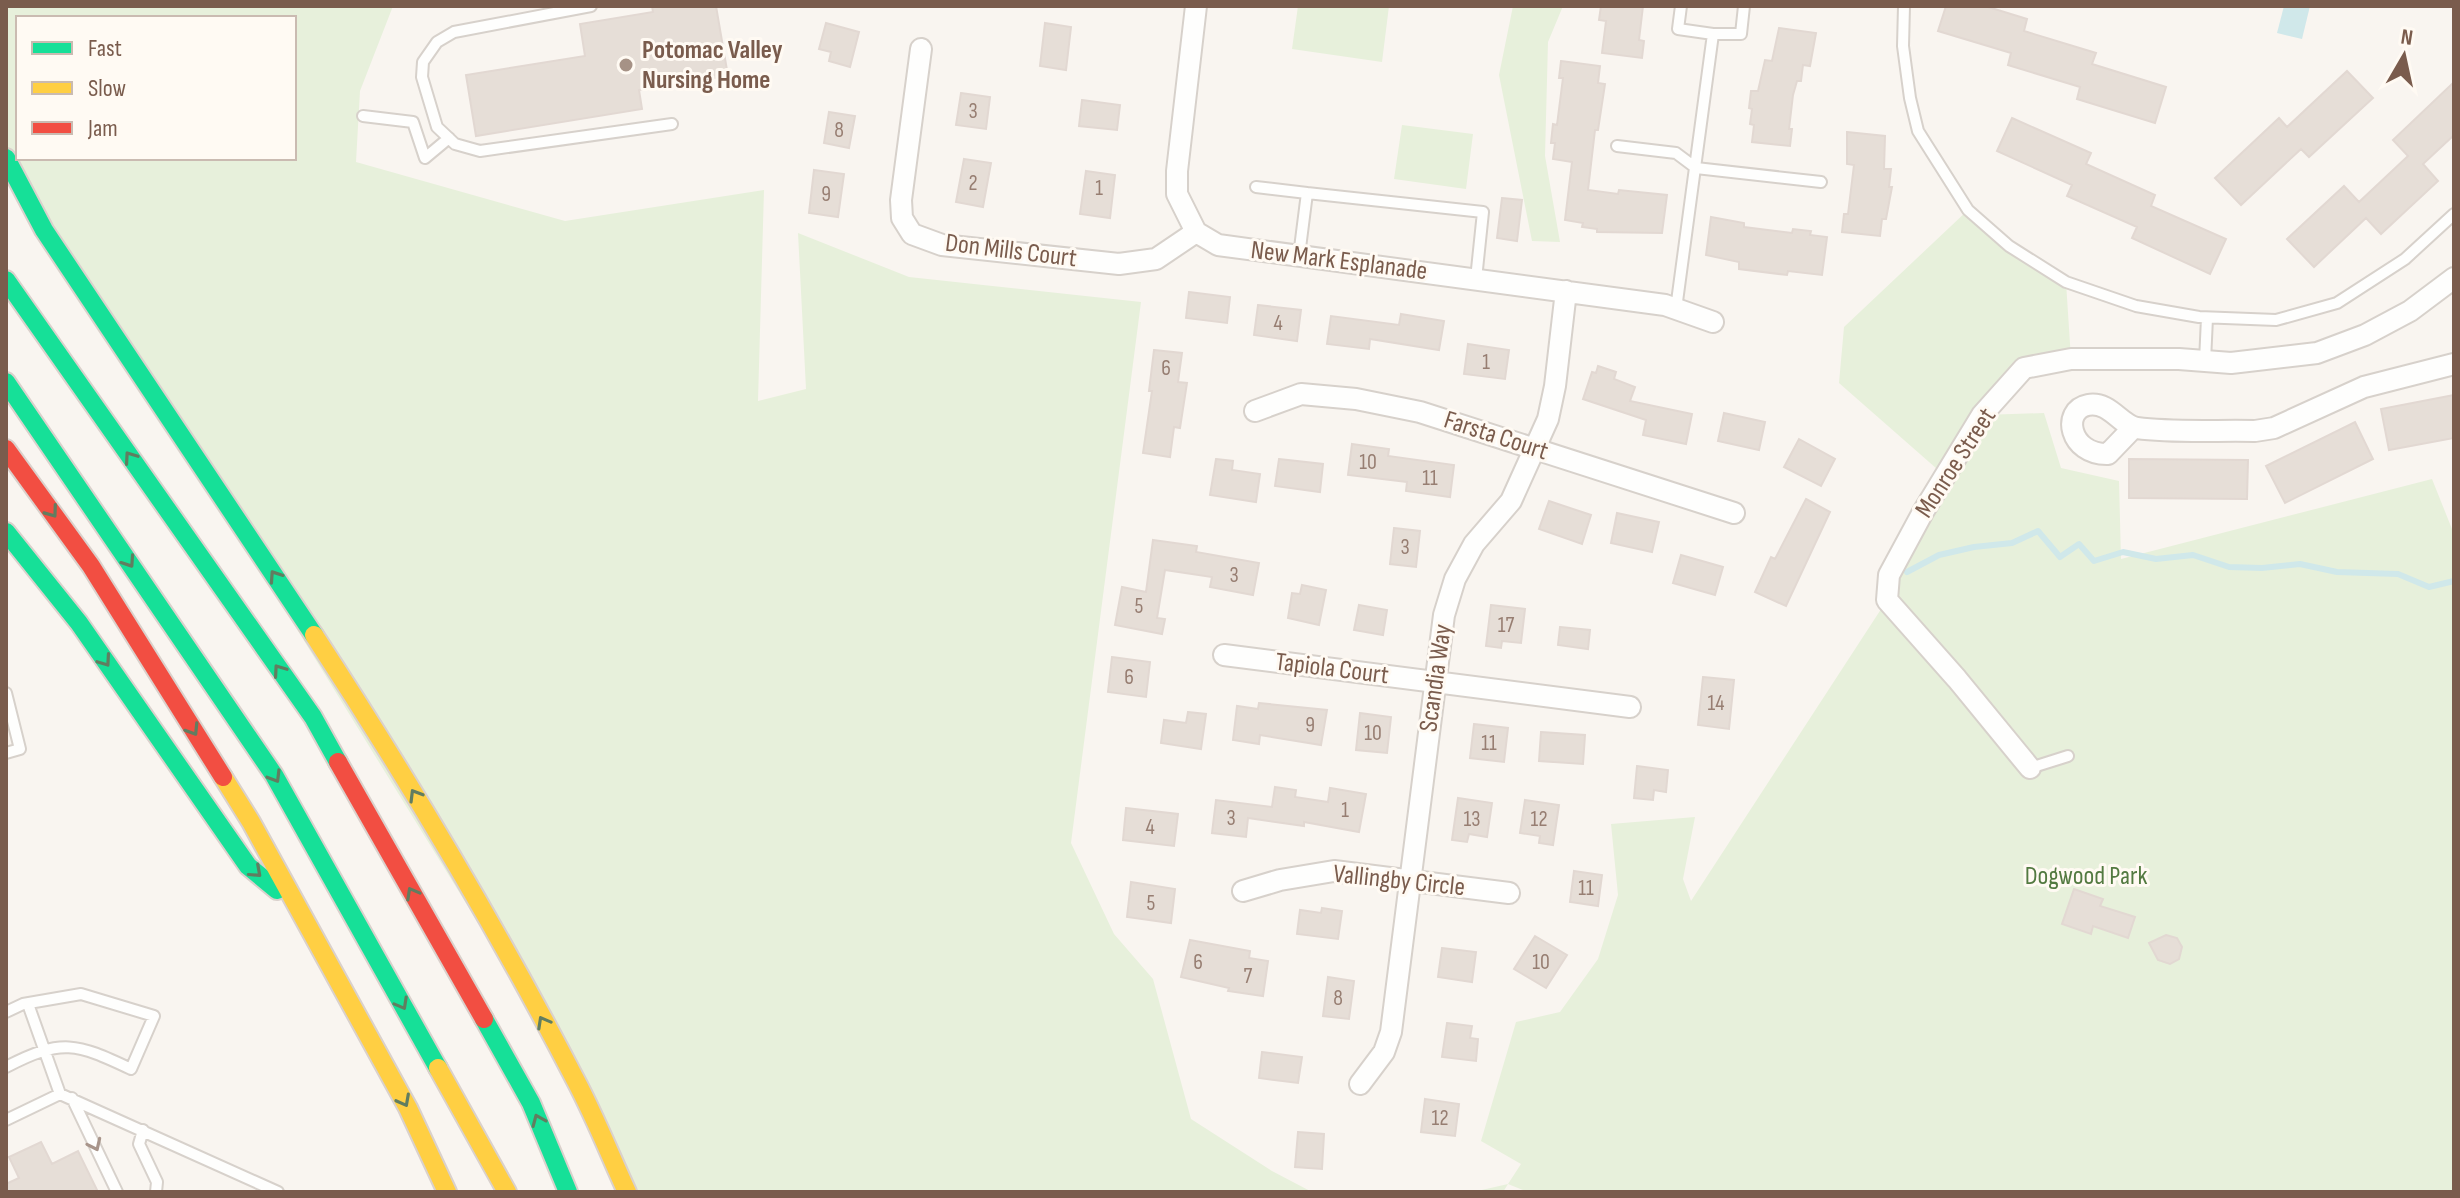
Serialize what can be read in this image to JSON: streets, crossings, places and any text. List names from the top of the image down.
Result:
{
  "streets": {
    "street": [
      "Don Mills Court",
      "New Mark Esplanade",
      "Farsta Court",
      "Monroe Street",
      "Tapiola Court",
      "Scandia Way",
      "Vallingby Circle"
    ]
  },
  "crossings": [
    ["Don Mills Court", "New Mark Esplanade"],
    ["New Mark Esplanade", "Scandia Way"],
    ["Farsta Court", "Scandia Way"],
    ["Tapiola Court", "Scandia Way"],
    ["Scandia Way", "Vallingby Circle"]
  ],
  "parks": ["Dogwood Park"],
  "places": ["Potomac Valley Nursing Home"],
  "house_numbers": [
    "3",
    "8",
    "2",
    "1",
    "9",
    "4",
    "1",
    "6",
    "10",
    "11",
    "3",
    "3",
    "5",
    "17",
    "6",
    "14",
    "9",
    "10",
    "11",
    "1",
    "3",
    "13",
    "12",
    "4",
    "11",
    "5",
    "6",
    "10",
    "7",
    "8",
    "12"
  ],
  "legend": ["Fast", "Slow", "Jam"],
  "north": "top"
}
